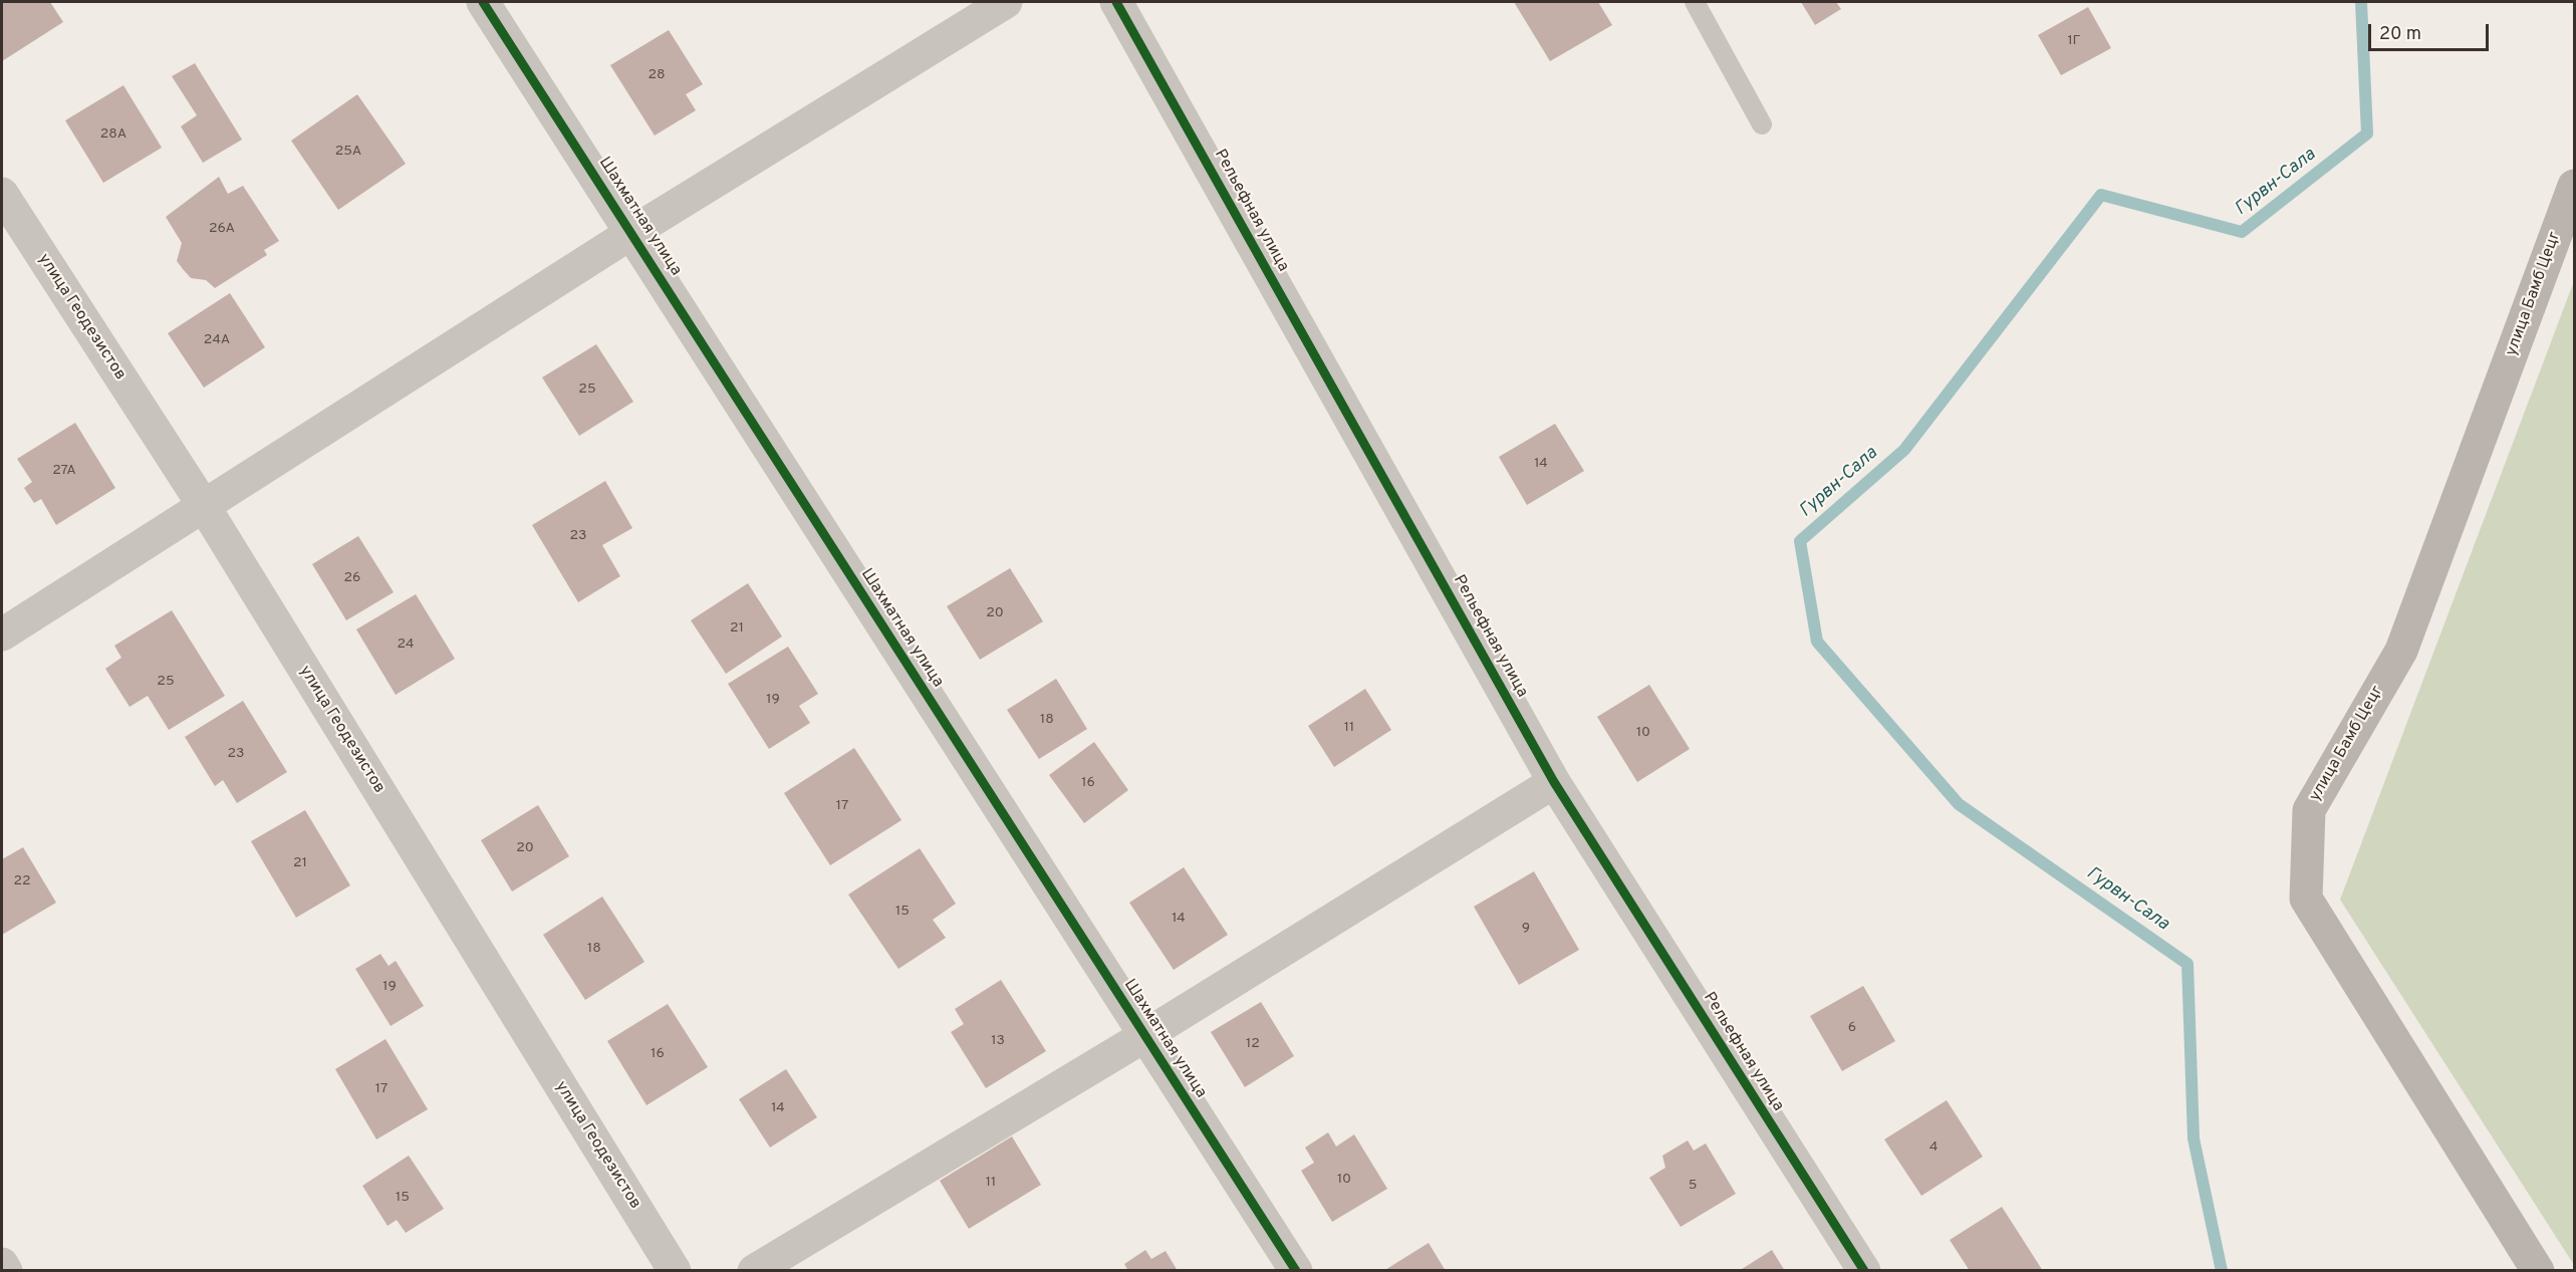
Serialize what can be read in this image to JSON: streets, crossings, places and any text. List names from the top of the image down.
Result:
{
  "streets": {
    "main road": ["улица Бамб Цецг"],
    "street": ["Рельефная улица", "Шахматная улица", "улица Геодезистов"]
  },
  "water": ["Гурвн-Сала"],
  "house_numbers": [
    "1Г",
    "28",
    "28А",
    "25А",
    "26А",
    "24А",
    "25",
    "14",
    "27А",
    "23",
    "26",
    "20",
    "21",
    "24",
    "25",
    "19",
    "18",
    "11",
    "10",
    "23",
    "16",
    "17",
    "20",
    "21",
    "22",
    "15",
    "14",
    "9",
    "18",
    "19",
    "6",
    "13",
    "12",
    "16",
    "17",
    "14",
    "4",
    "10",
    "11",
    "5",
    "15"
  ],
  "scale_bar": "20 m"
}
